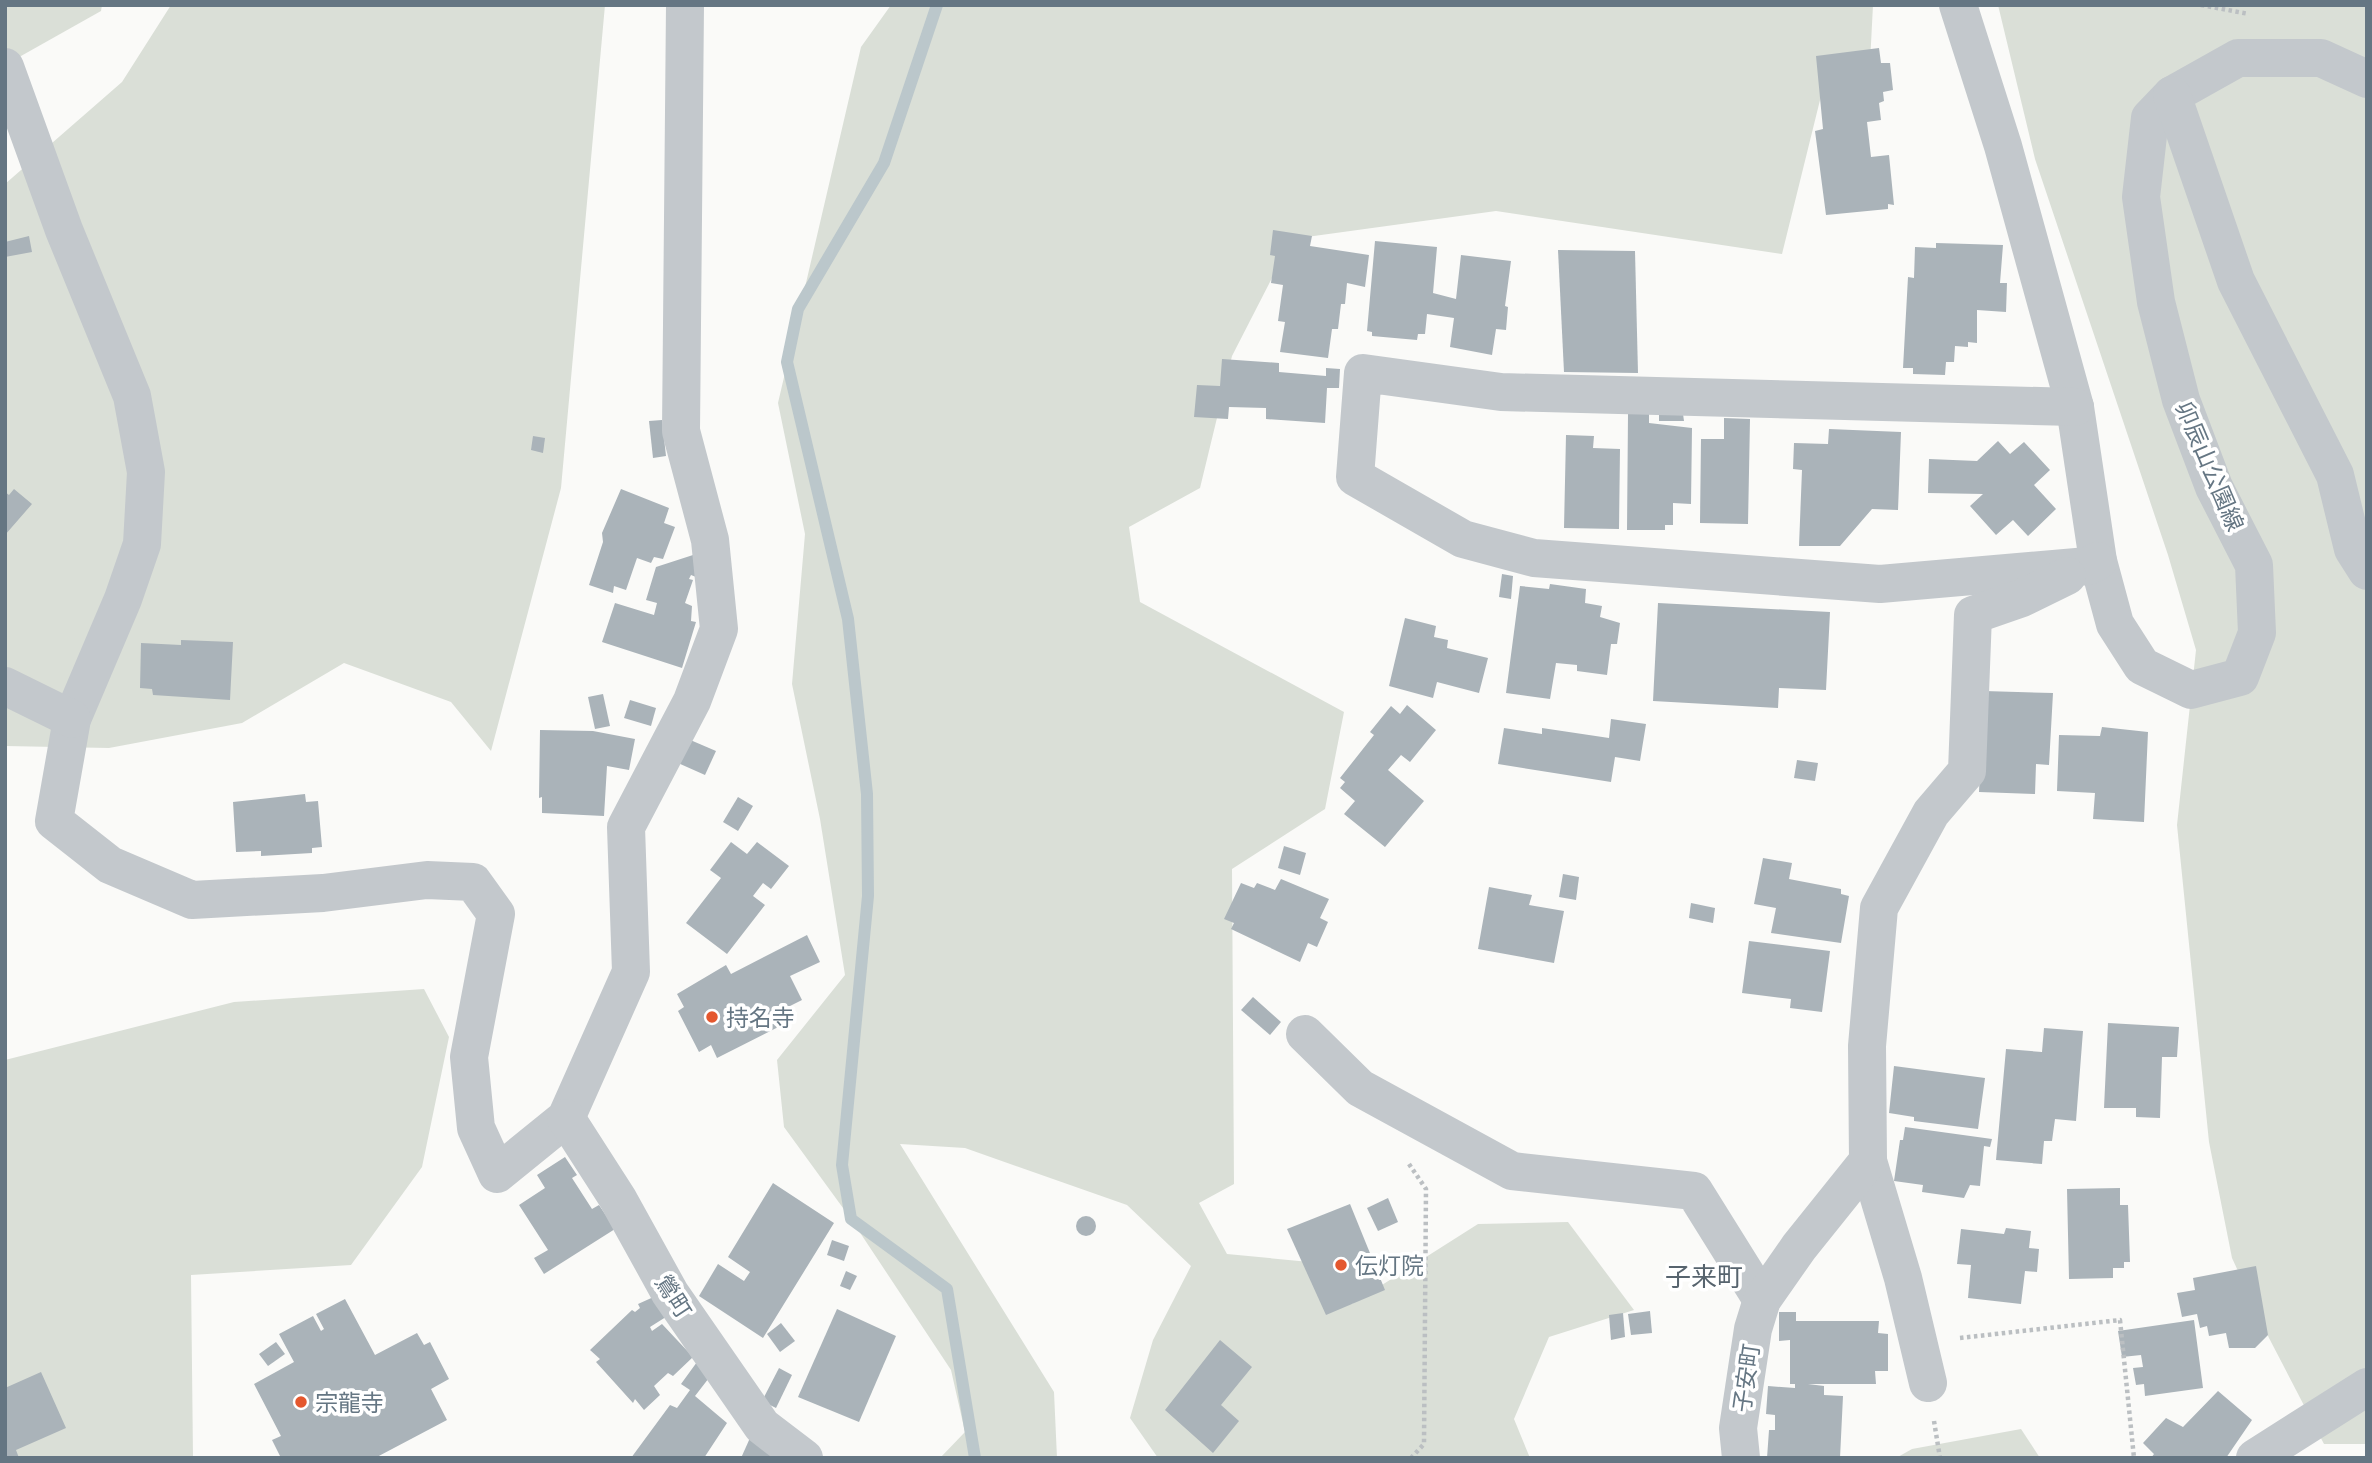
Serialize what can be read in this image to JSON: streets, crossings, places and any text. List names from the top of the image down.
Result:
{
  "streets": {
    "street": ["卯辰山公園線", "鶯町", "子安町"]
  },
  "districts": ["子来町"],
  "places": ["持名寺", "伝灯院", "宗龍寺"]
}
